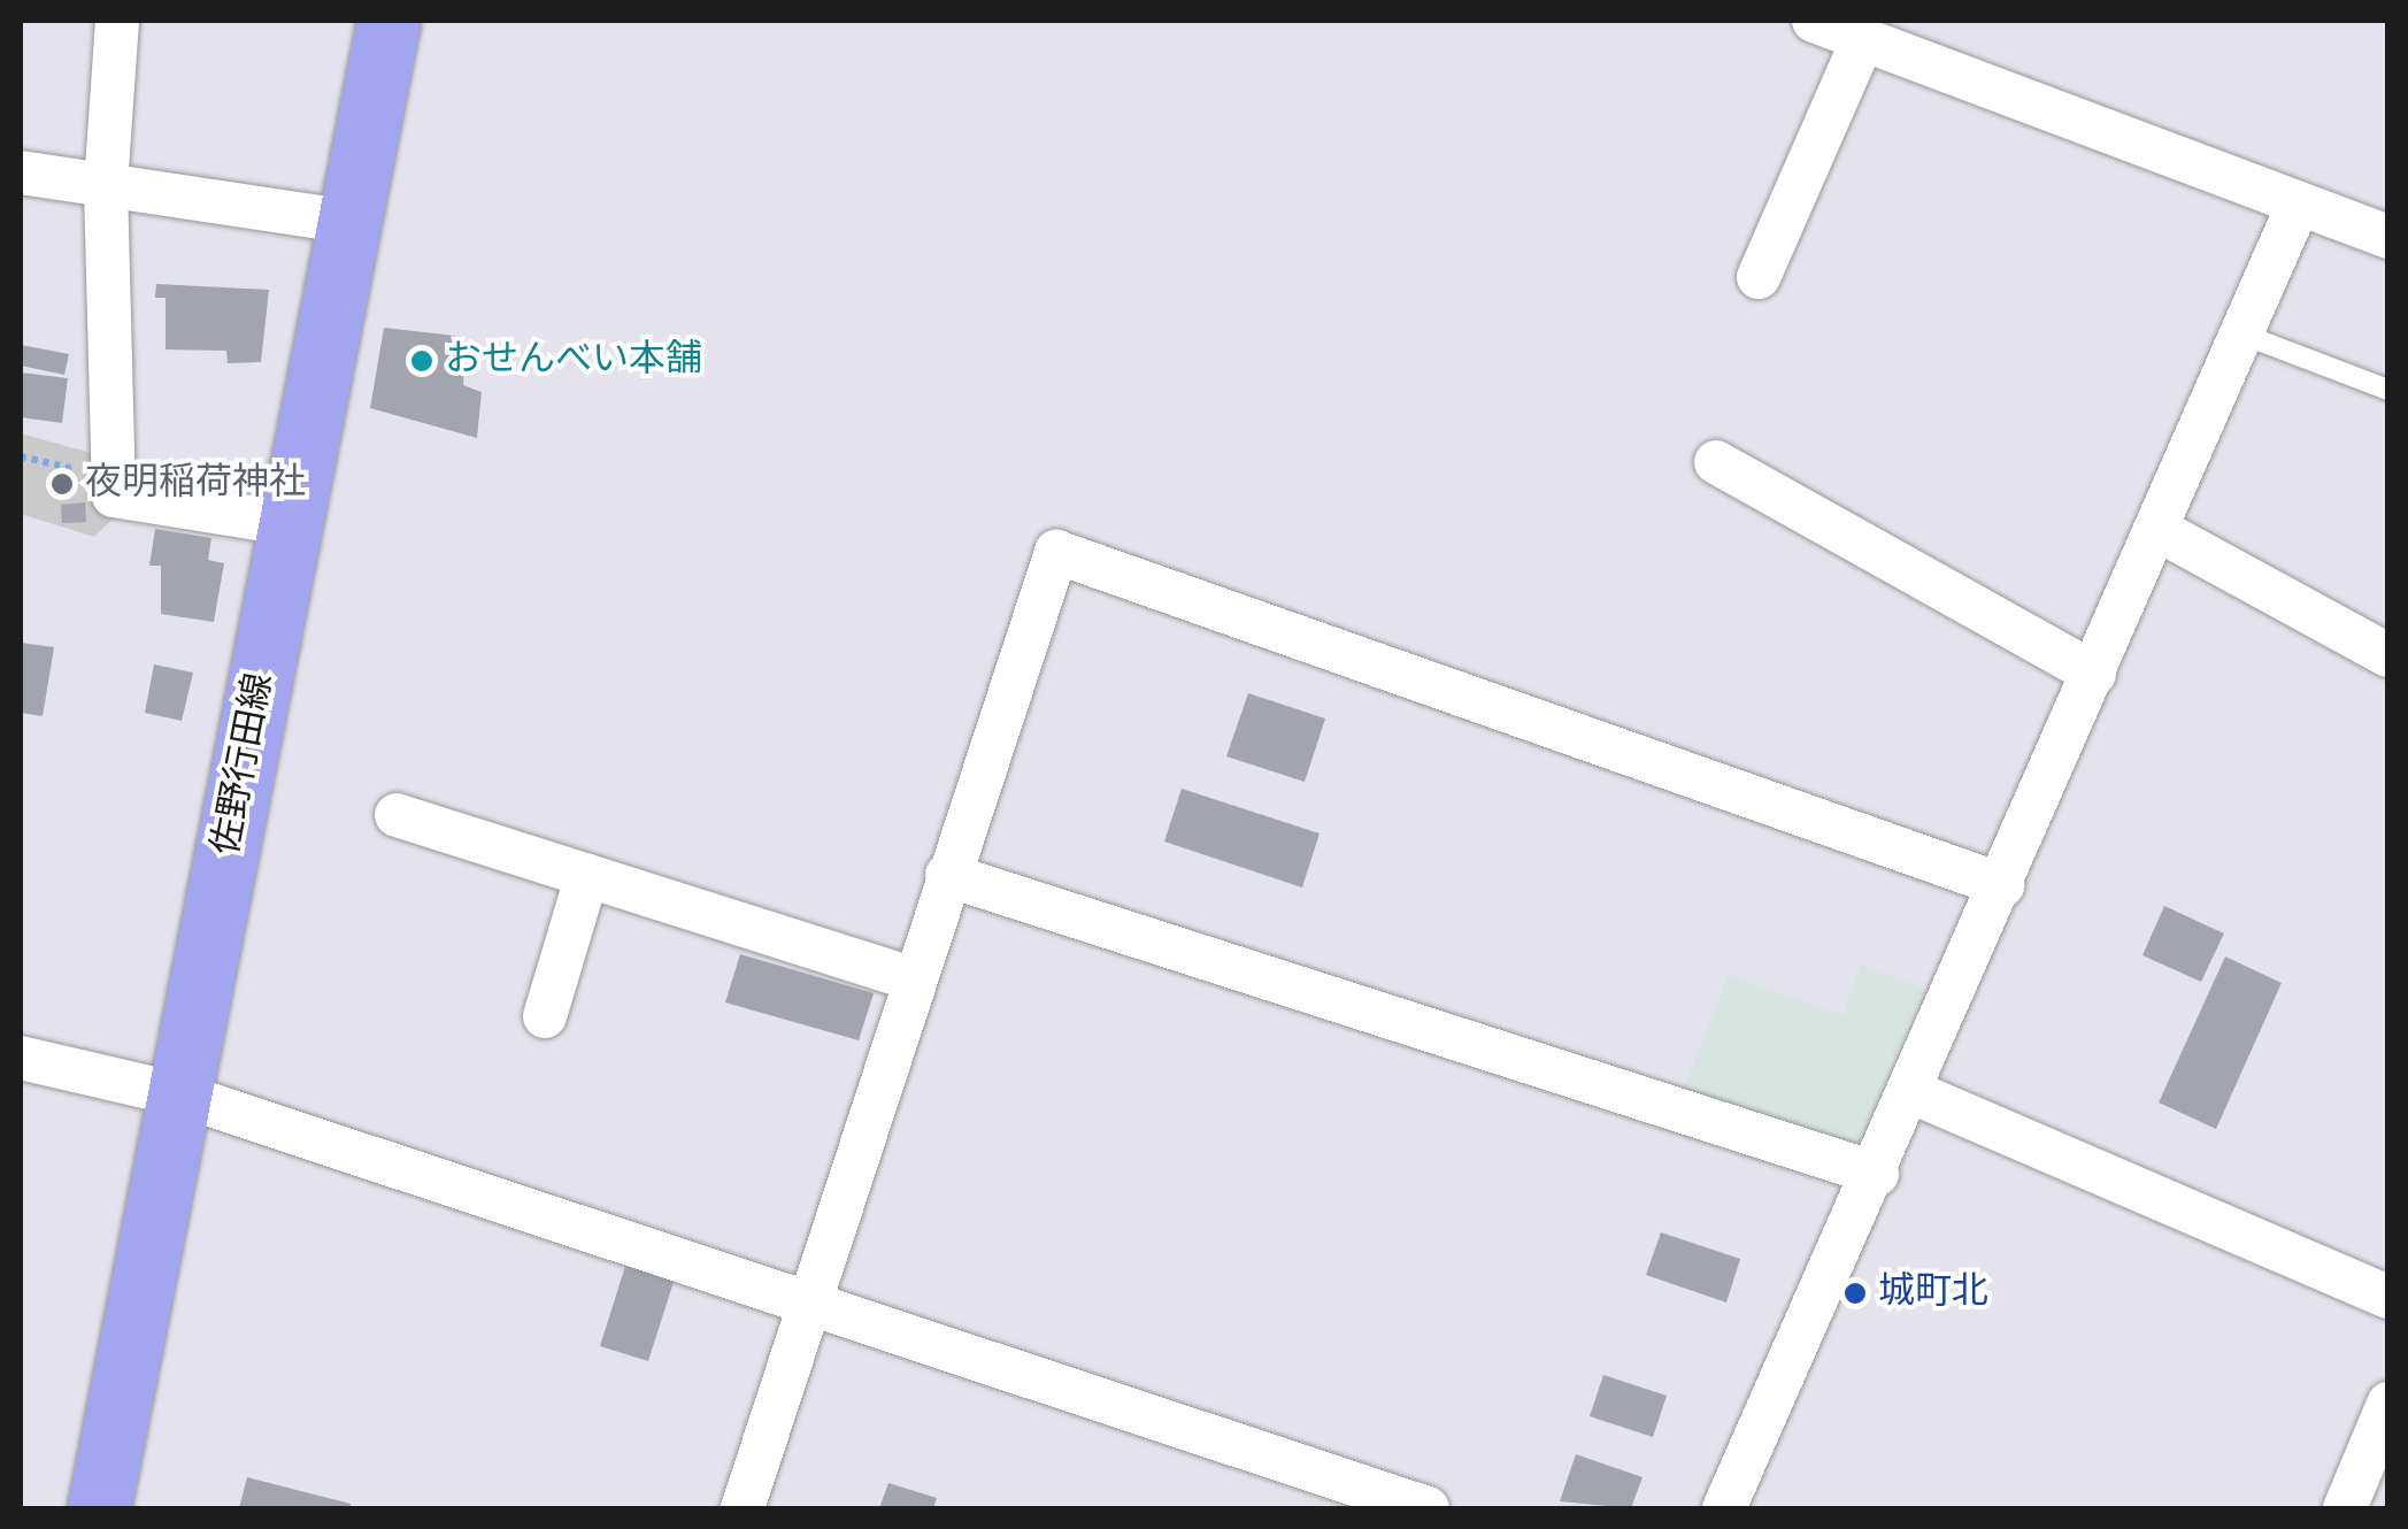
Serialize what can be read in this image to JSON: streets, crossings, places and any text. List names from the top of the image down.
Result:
{
  "streets": {
    "main road": ["佐野行田線"]
  },
  "places": ["おせんべい本舗", "夜明稲荷神社", "城町北"]
}
